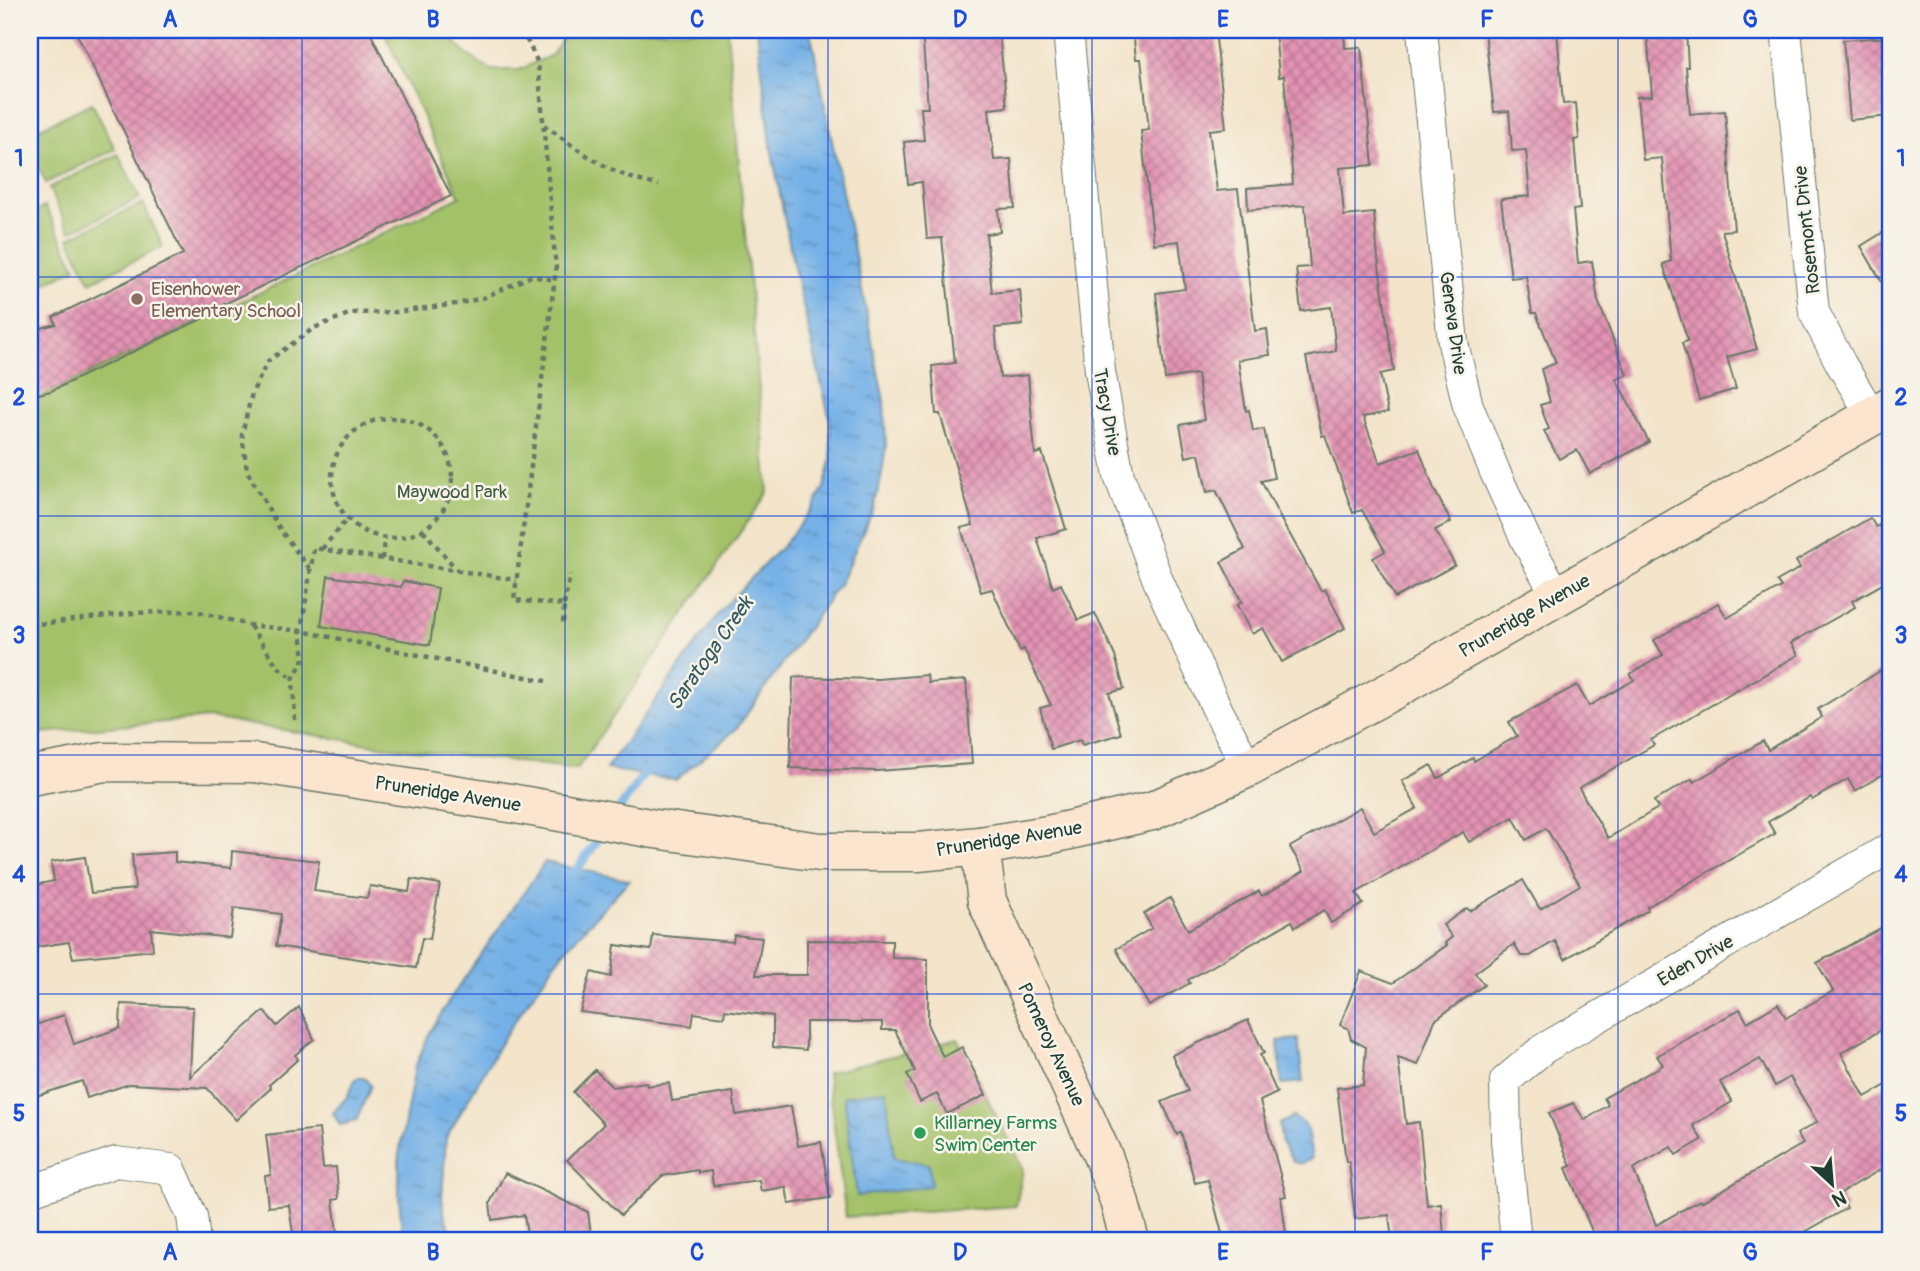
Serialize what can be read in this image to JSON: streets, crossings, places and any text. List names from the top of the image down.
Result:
{
  "streets": {
    "main road": ["Pruneridge Avenue", "Pomeroy Avenue"],
    "street": [
      "Rosemont Drive",
      "Geneva Drive",
      "Tracy Drive",
      "Eden Drive"
    ]
  },
  "crossings": [
    ["Rosemont Drive", "Pruneridge Avenue"],
    ["Geneva Drive", "Pruneridge Avenue"],
    ["Tracy Drive", "Pruneridge Avenue"],
    ["Pruneridge Avenue", "Pomeroy Avenue"]
  ],
  "water": ["Saratoga Creek"],
  "parks": ["Maywood Park"],
  "places": ["Eisenhower Elementary School", "Killarney Farms Swim Center"],
  "north": "bottom right",
  "grid": {
    "columns": [
      "A",
      "B",
      "C",
      "D",
      "E",
      "F",
      "G"
    ],
    "rows": [
      "1",
      "2",
      "3",
      "4",
      "5"
    ]
  }
}
